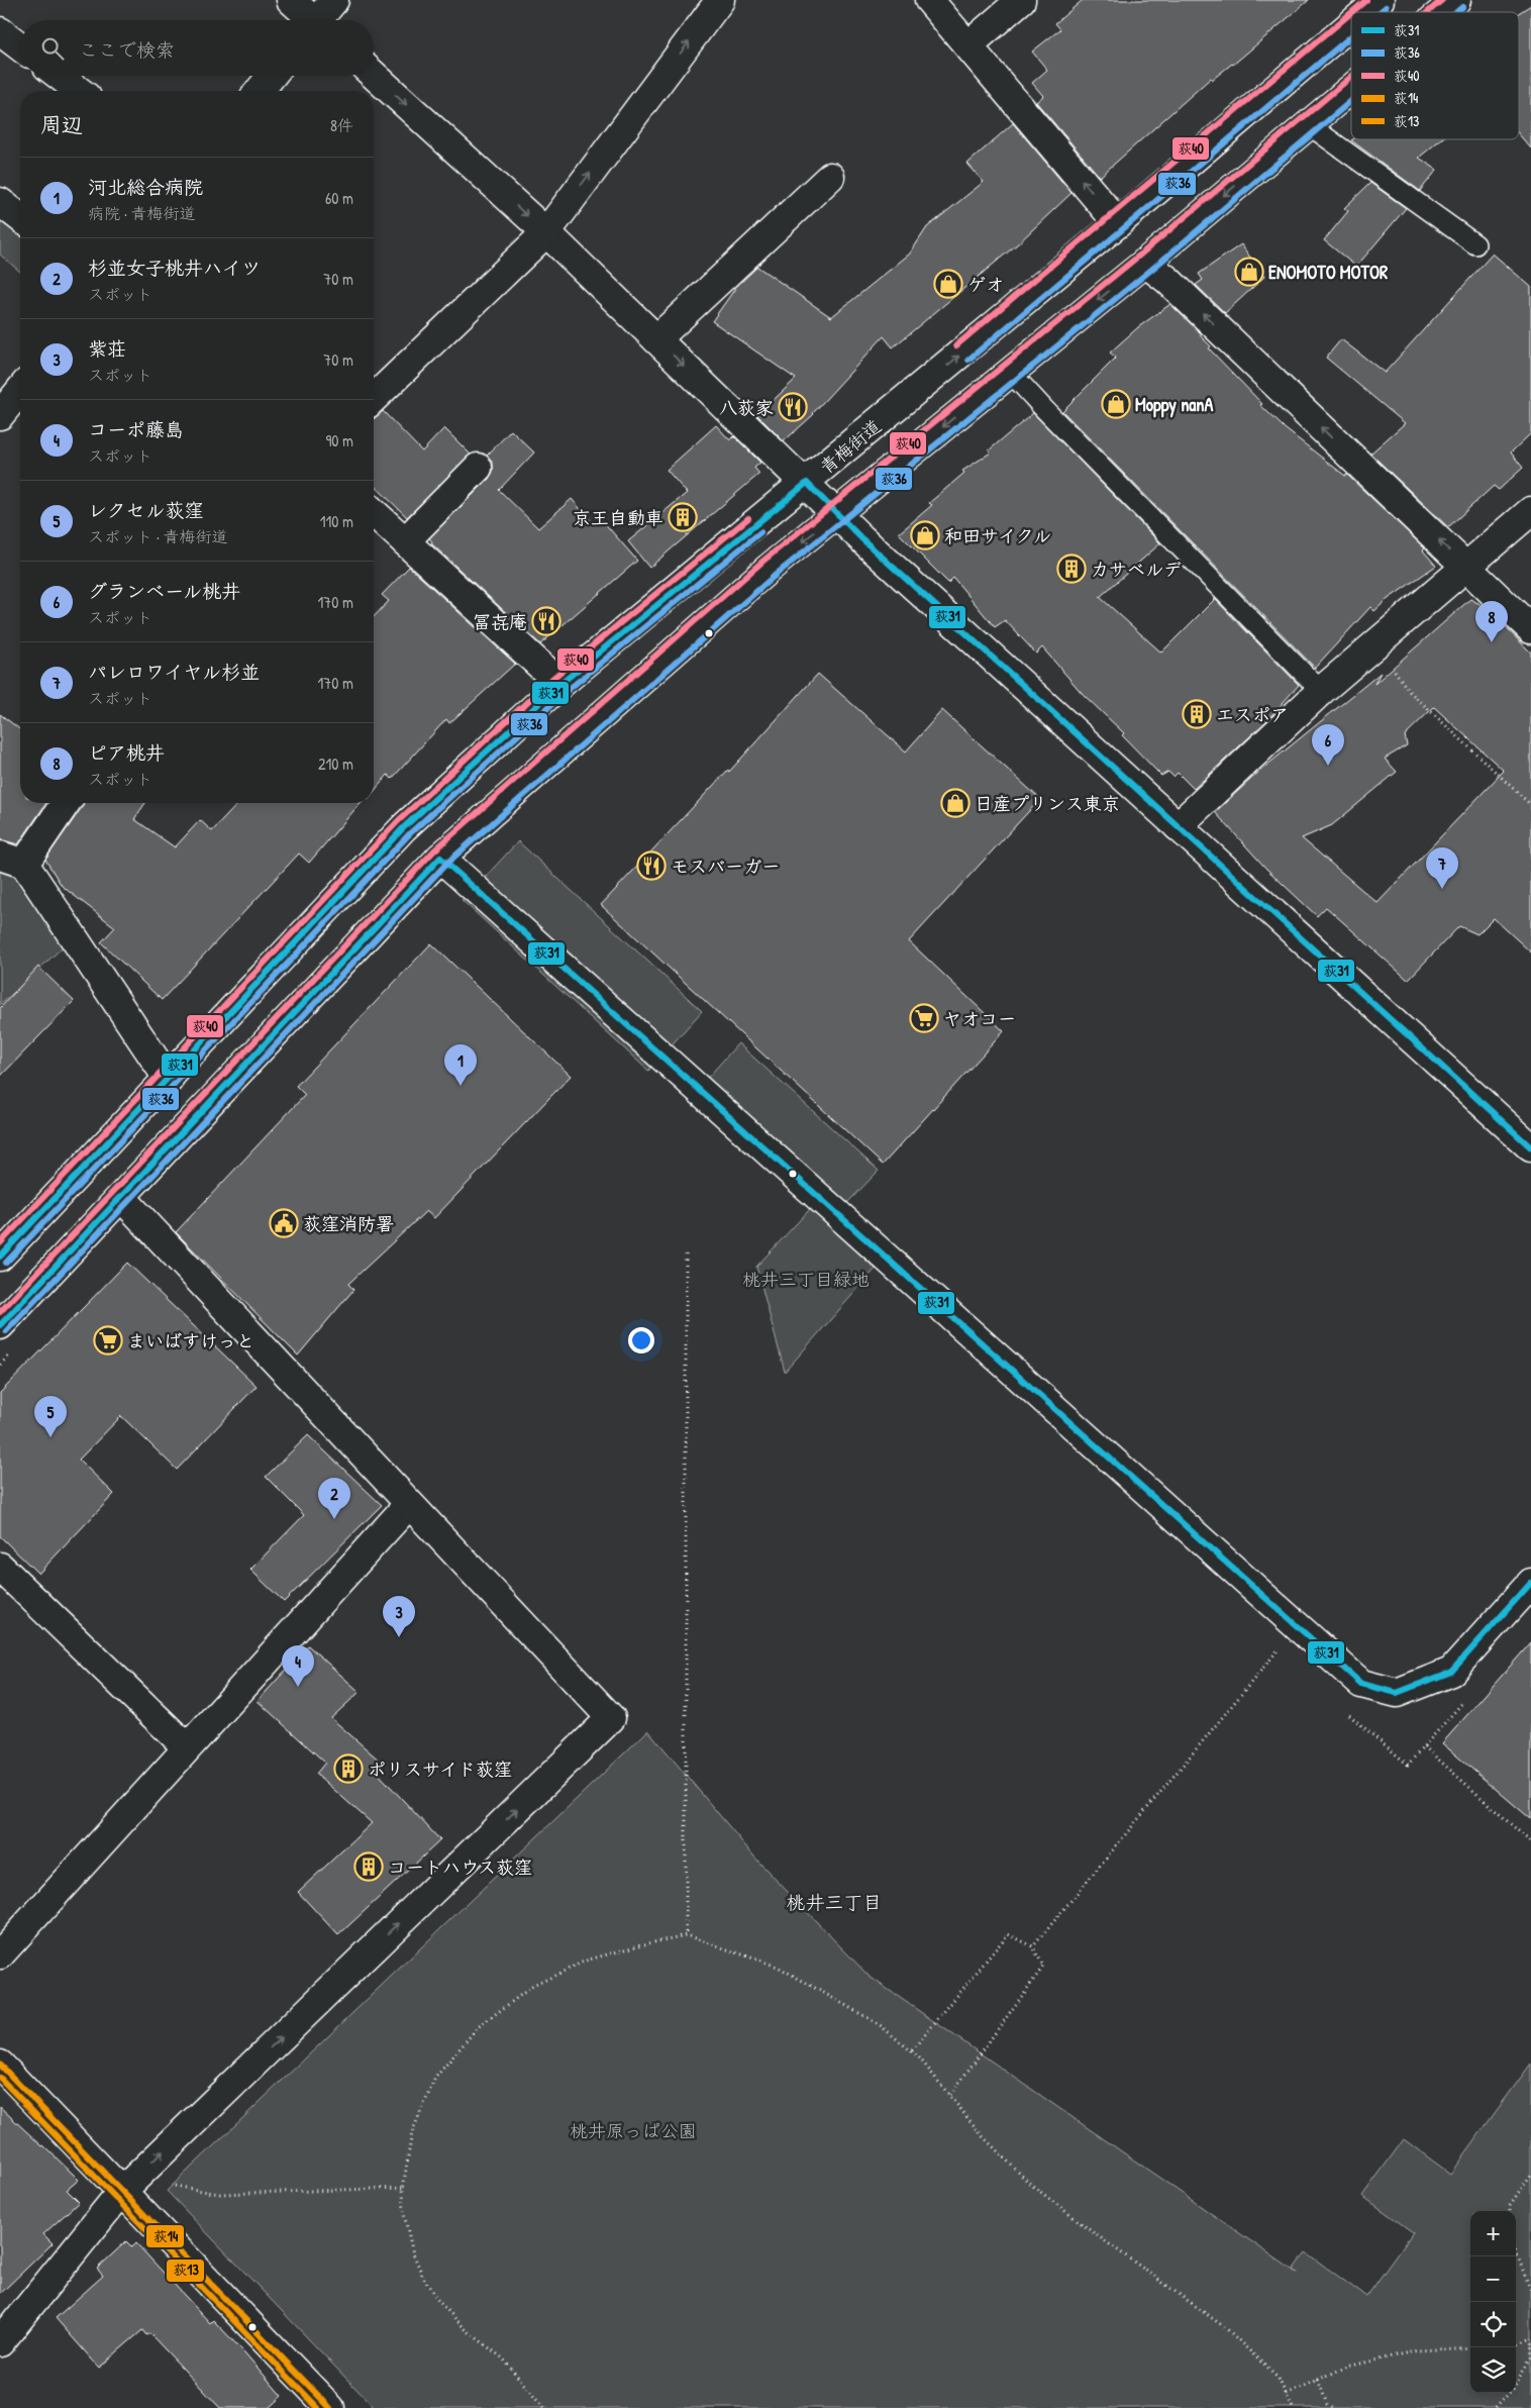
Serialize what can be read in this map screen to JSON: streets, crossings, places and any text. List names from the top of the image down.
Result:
{
  "streets": {
    "street": ["青梅街道"]
  },
  "districts": ["桃井三丁目"],
  "parks": ["桃井三丁目緑地", "桃井原っぱ公園"],
  "places": {
    "shop": [
      "ENOMOTO MOTOR",
      "ゲオ",
      "Moppy nanA",
      "和田サイクル",
      "日産プリンス東京"
    ],
    "restaurant": ["八荻家", "冨㐂庵", "モスバーガー"],
    "building": [
      "京王自動車",
      "カサベルデ",
      "エスポア",
      "ポリスサイド荻窪",
      "コートハウス荻窪"
    ],
    "supermarket": ["ヤオコー", "まいばすけっと"],
    "public building": ["荻窪消防署"]
  },
  "lines": [
    "transit line 荻40",
    "transit line 荻36",
    "transit line 荻31",
    "transit line 荻14",
    "transit line 荻13"
  ],
  "legend": [
    "荻31",
    "荻36",
    "荻40",
    "荻14",
    "荻13"
  ],
  "page": {
    "search": "ここで検索",
    "heading": ["周辺", "8件"],
    "list": [
      {
        "mark": "1",
        "name": "河北総合病院",
        "note": "病院 · 青梅街道",
        "value": "60 m"
      },
      {
        "mark": "2",
        "name": "杉並女子桃井ハイツ",
        "note": "スポット",
        "value": "70 m"
      },
      {
        "mark": "3",
        "name": "紫荘",
        "note": "スポット",
        "value": "70 m"
      },
      {
        "mark": "4",
        "name": "コーポ藤島",
        "note": "スポット",
        "value": "90 m"
      },
      {
        "mark": "5",
        "name": "レクセル荻窪",
        "note": "スポット · 青梅街道",
        "value": "110 m"
      },
      {
        "mark": "6",
        "name": "グランベール桃井",
        "note": "スポット",
        "value": "170 m"
      },
      {
        "mark": "7",
        "name": "パレロワイヤル杉並",
        "note": "スポット",
        "value": "170 m"
      },
      {
        "mark": "8",
        "name": "ピア桃井",
        "note": "スポット",
        "value": "210 m"
      }
    ],
    "pins": [
      "8",
      "6",
      "7",
      "1",
      "5",
      "2",
      "3",
      "4"
    ],
    "map_buttons": ["+", "−"]
  }
}
